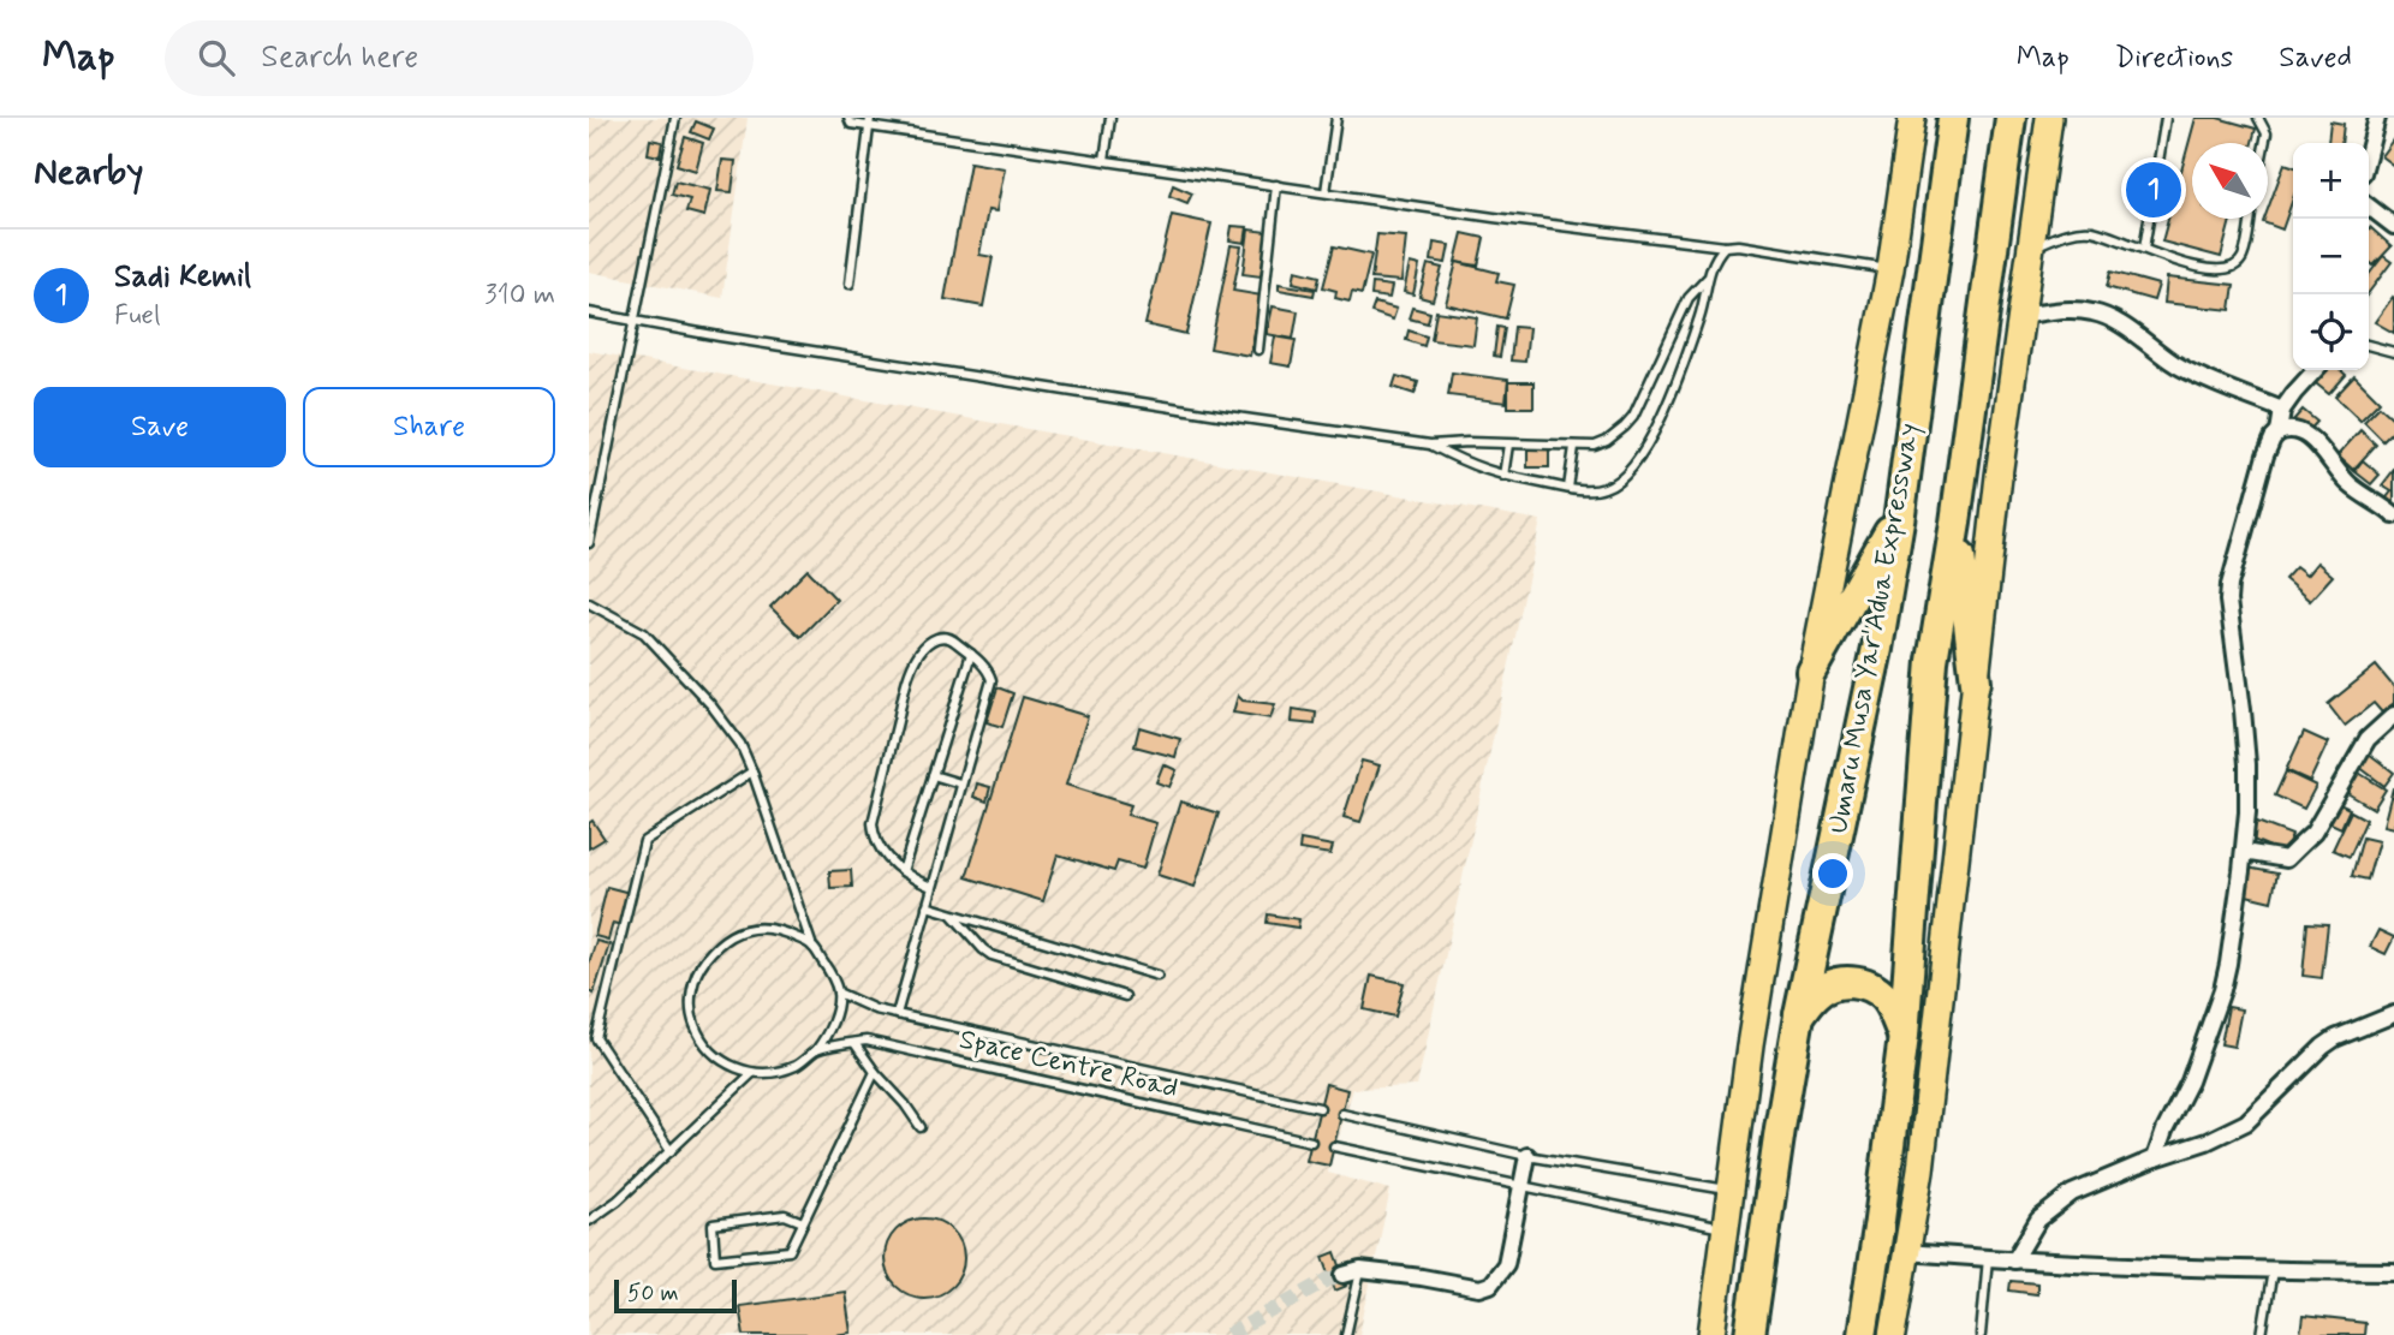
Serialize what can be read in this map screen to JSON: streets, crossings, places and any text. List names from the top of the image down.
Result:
{
  "streets": {
    "highway": ["Umaru Musa Yar'Adua Expressway"],
    "lane": ["Space Centre Road"]
  },
  "scale_bar": "50 m",
  "north": "top left",
  "page": {
    "header": "Map",
    "search": "Search here",
    "nav": ["Map", "Directions", "Saved"],
    "heading": "Nearby",
    "map_buttons": ["+", "−"],
    "pins": "1",
    "list": [
      {
        "mark": "1",
        "name": "Sadi Kemil",
        "note": "Fuel",
        "value": "310 m"
      }
    ],
    "buttons": ["Save", "Share"],
    "scale": "50 m"
  }
}
